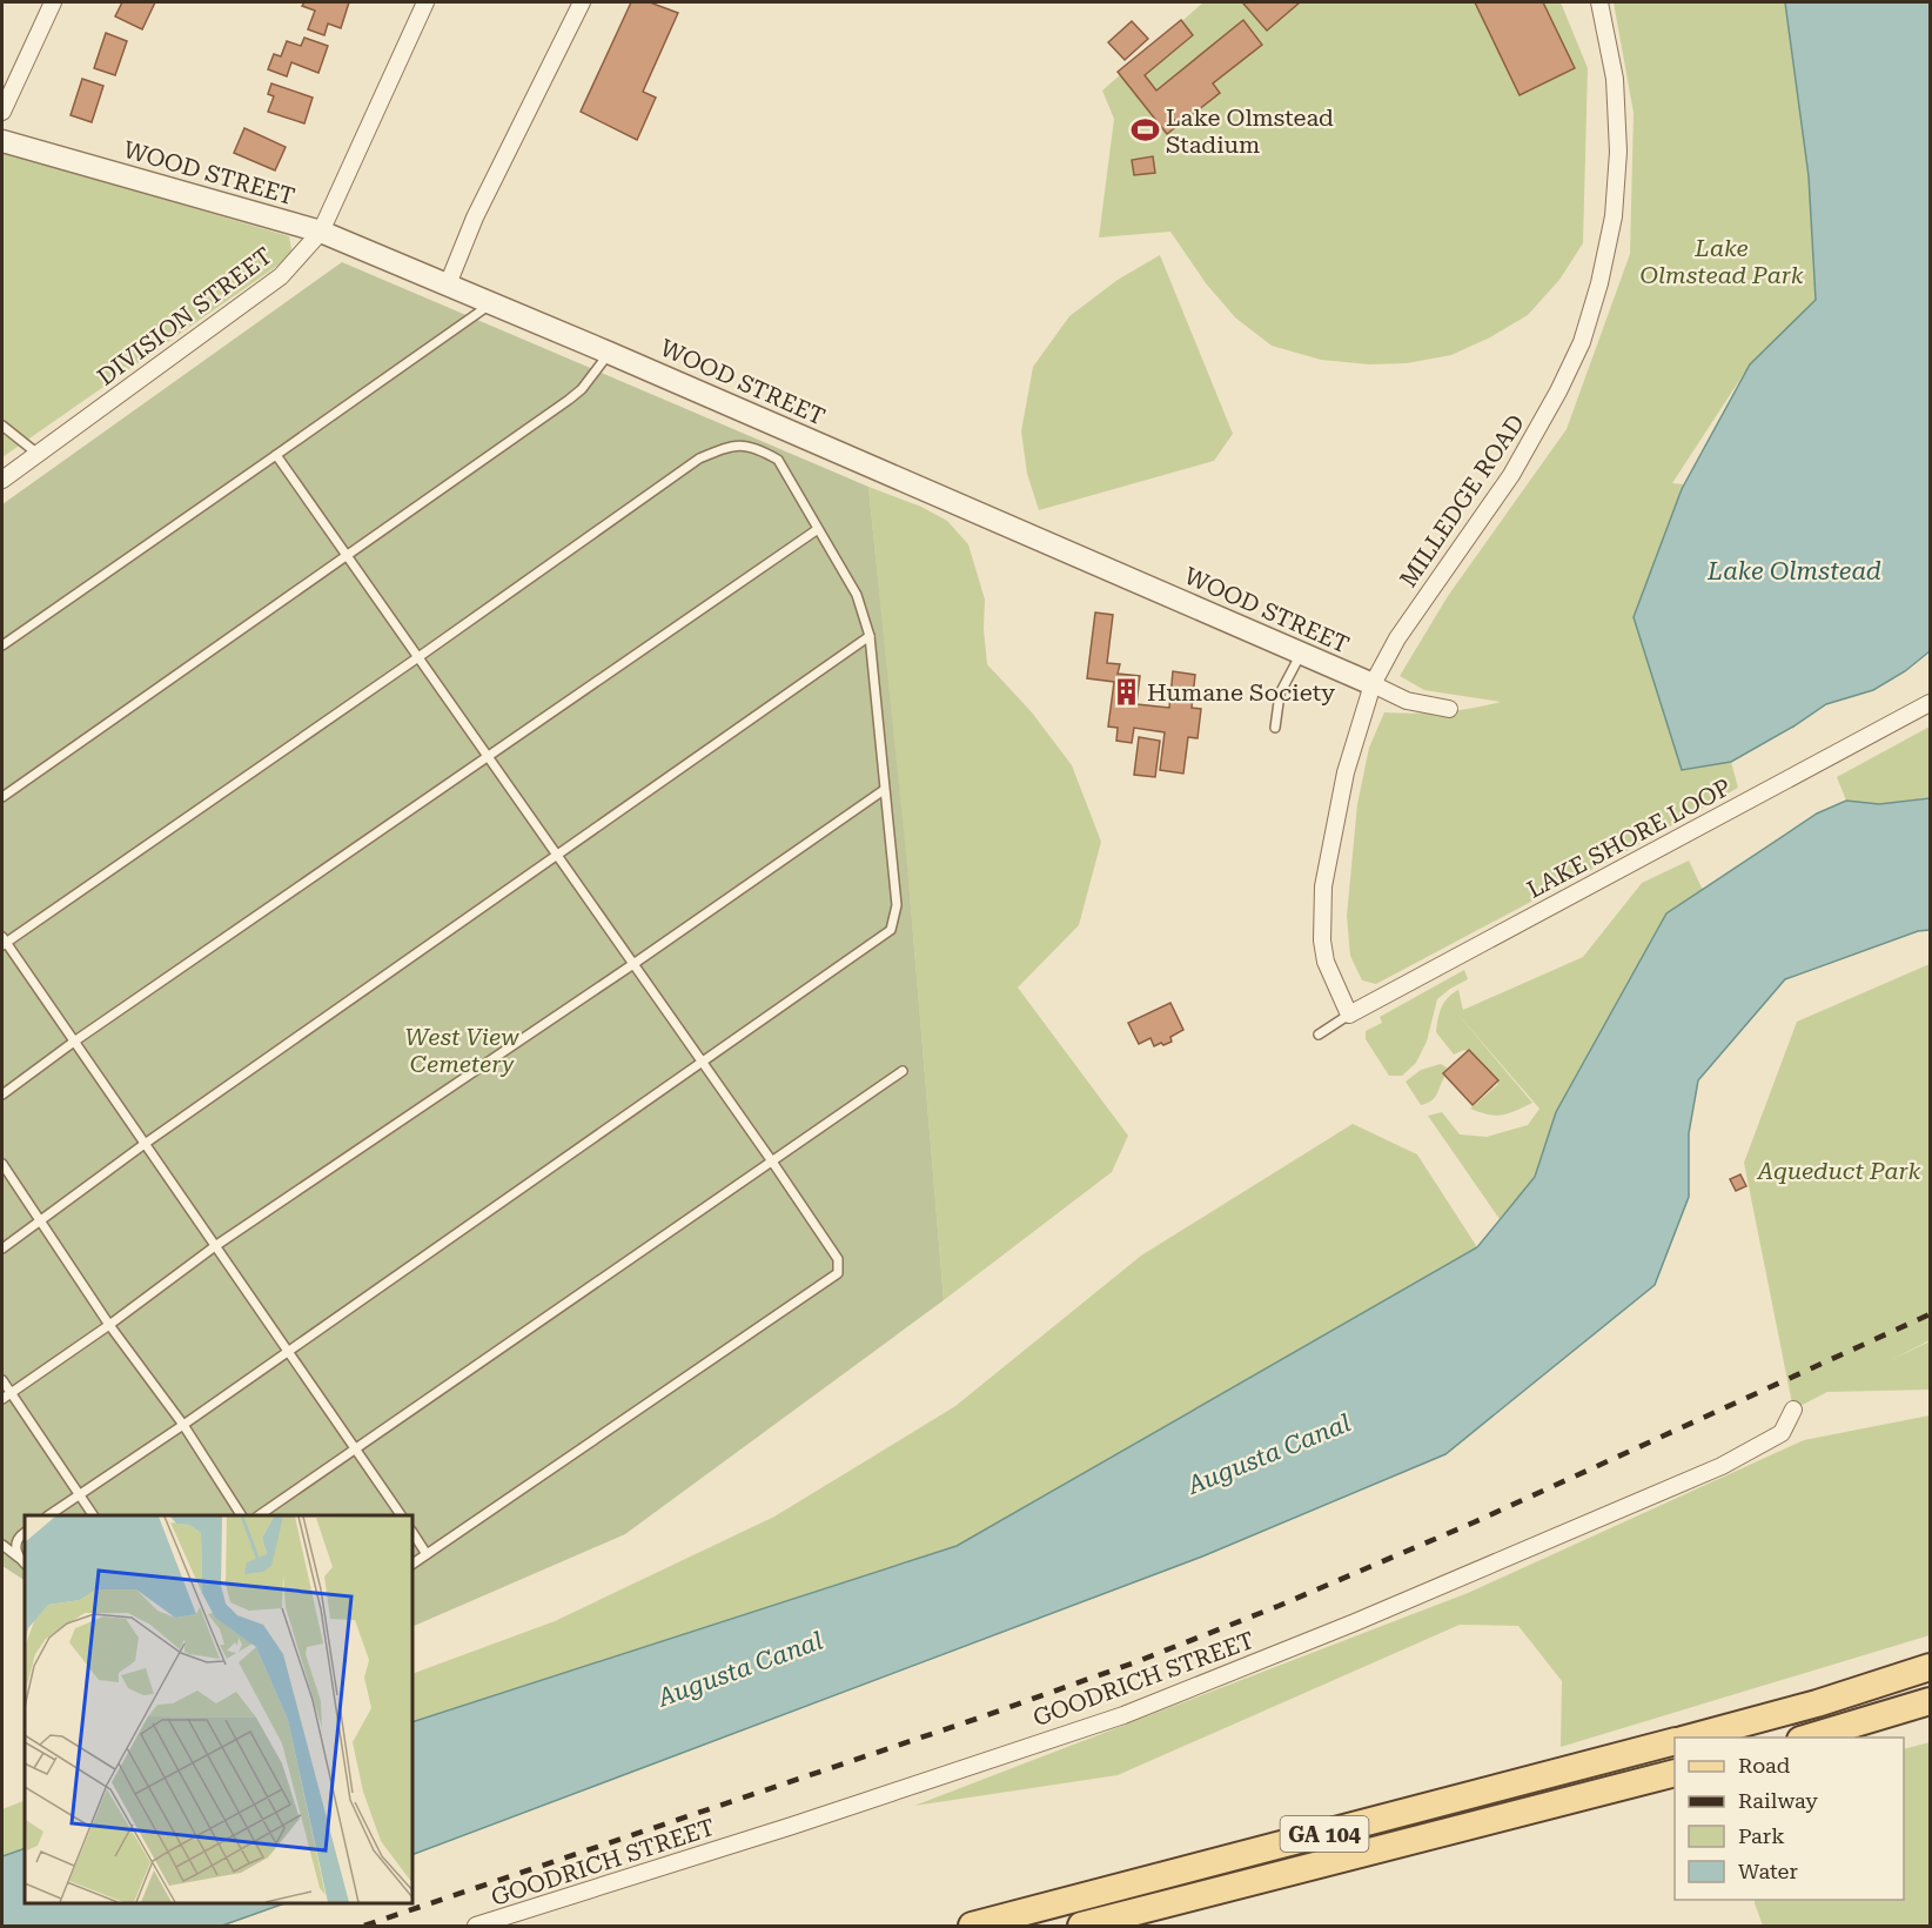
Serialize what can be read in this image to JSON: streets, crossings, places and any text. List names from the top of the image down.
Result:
{
  "streets": {
    "main road": ["GA 104"],
    "street": [
      "WOOD STREET",
      "DIVISION STREET",
      "MILLEDGE ROAD",
      "LAKE SHORE LOOP",
      "GOODRICH STREET"
    ]
  },
  "crossings": [
    ["WOOD STREET", "DIVISION STREET"],
    ["WOOD STREET", "MILLEDGE ROAD"],
    ["MILLEDGE ROAD", "LAKE SHORE LOOP"]
  ],
  "water": ["Lake Olmstead", "Augusta Canal"],
  "parks": ["Lake Olmstead Park", "West View Cemetery", "Aqueduct Park"],
  "places": {
    "sports": ["Lake Olmstead Stadium"],
    "building": ["Humane Society"]
  },
  "legend": [
    "Road",
    "Railway",
    "Park",
    "Water"
  ]
}
